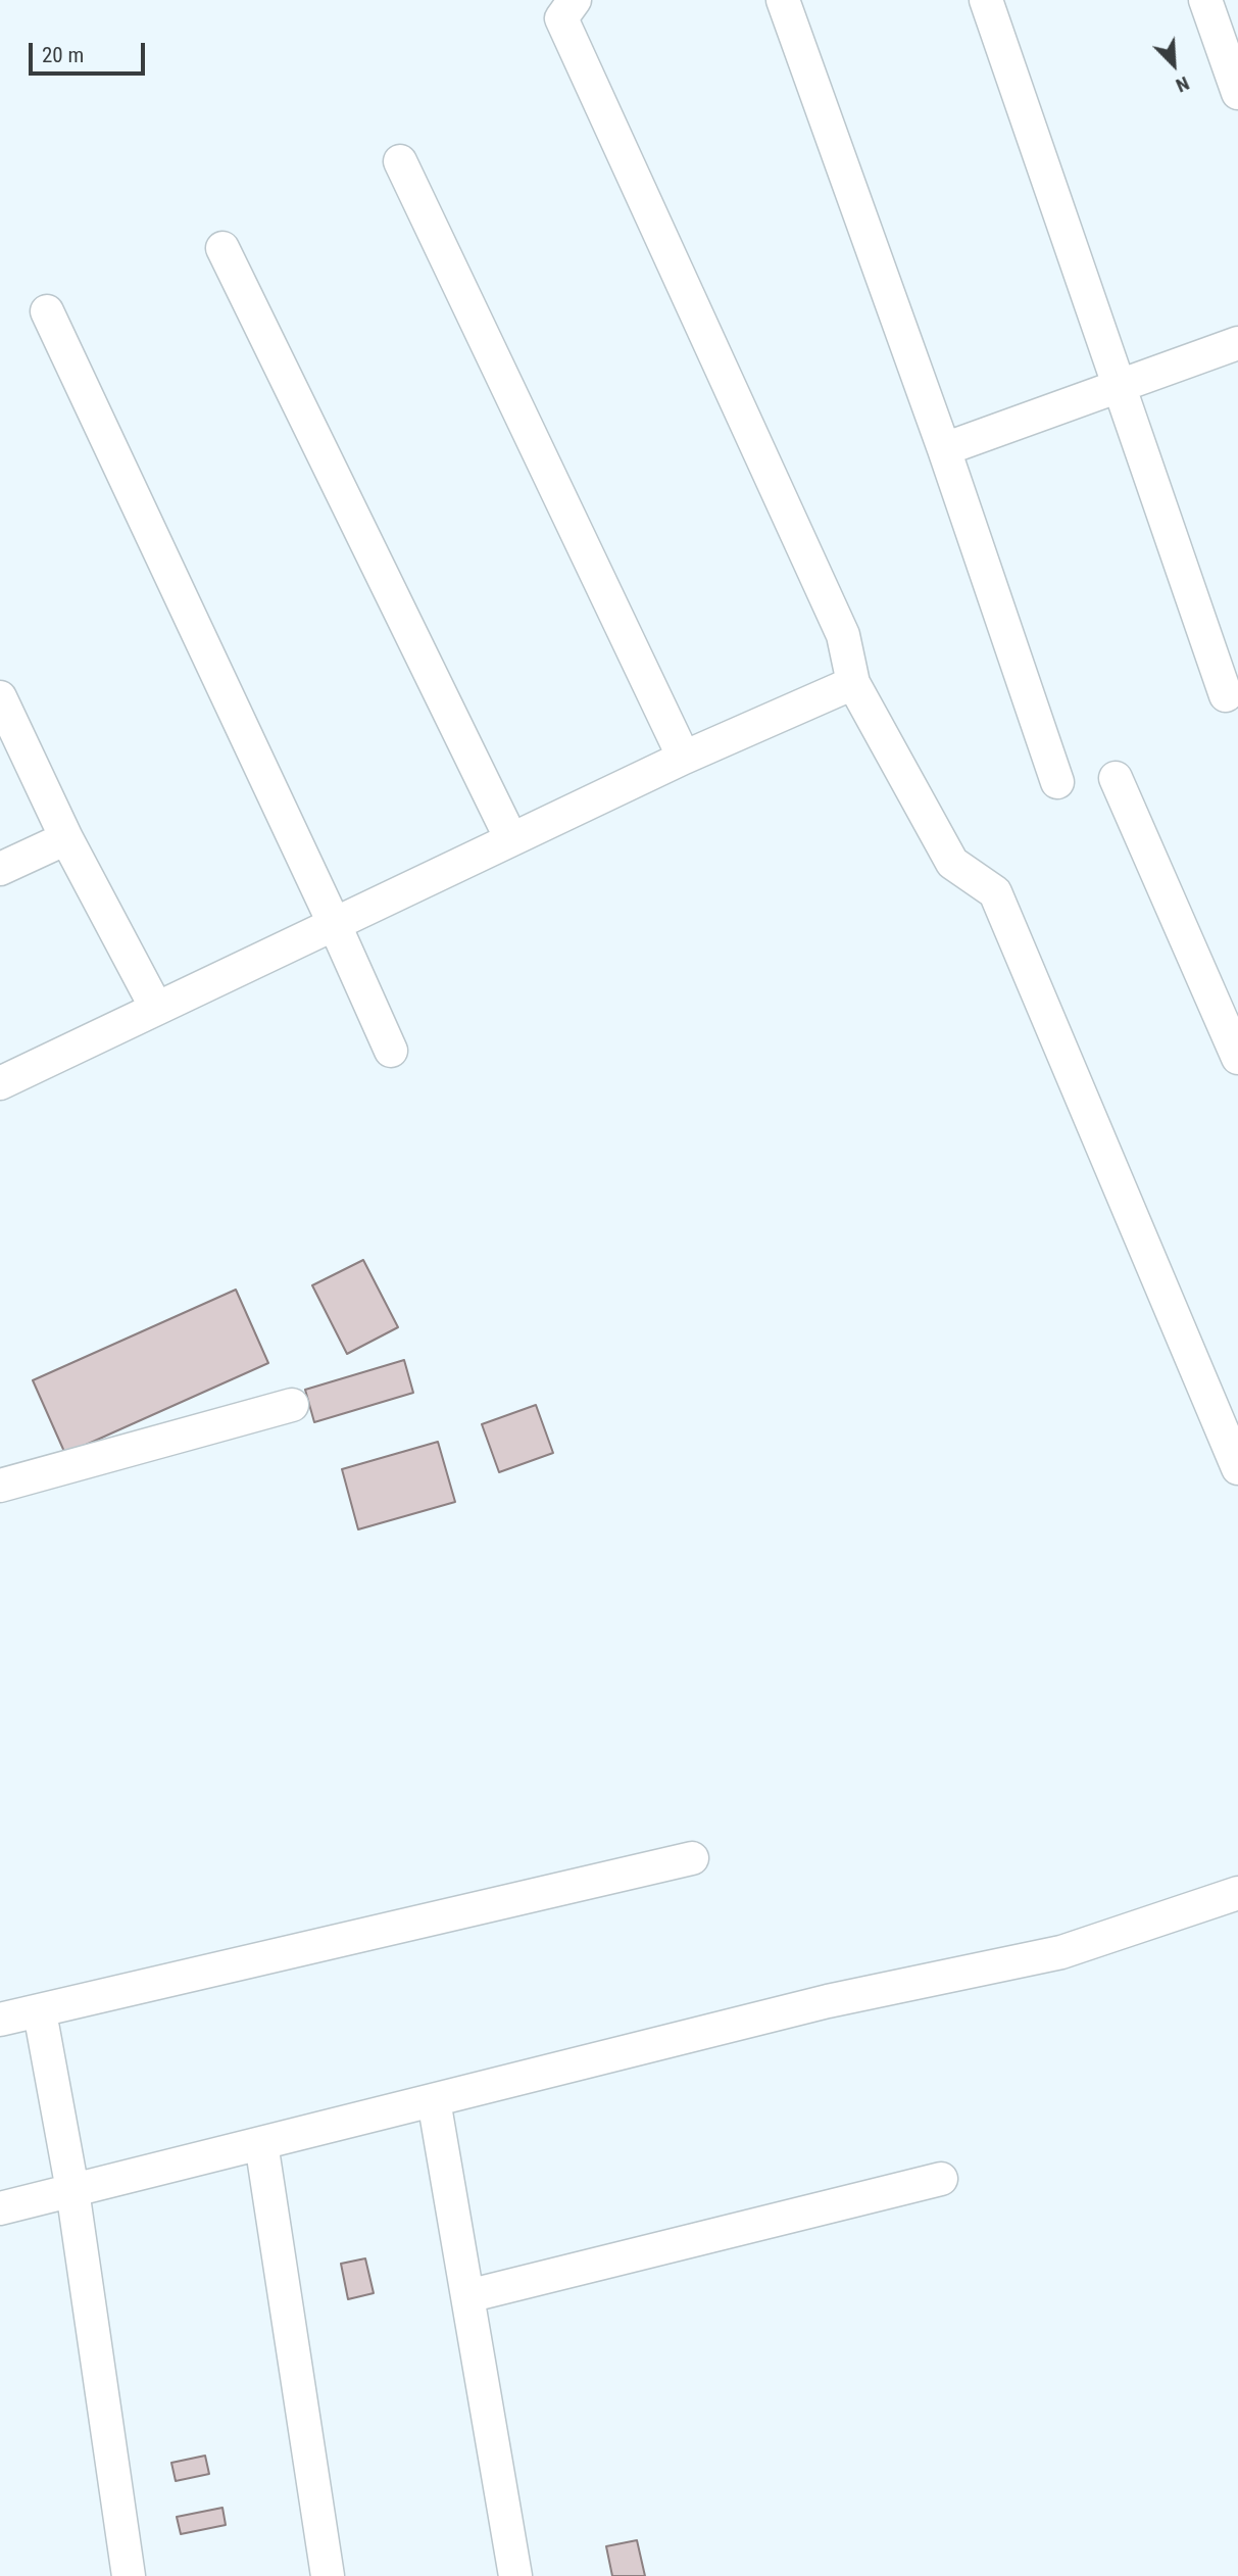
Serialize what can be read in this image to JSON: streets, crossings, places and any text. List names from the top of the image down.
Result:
{
  "scale_bar": "20 m",
  "north": "bottom right"
}
